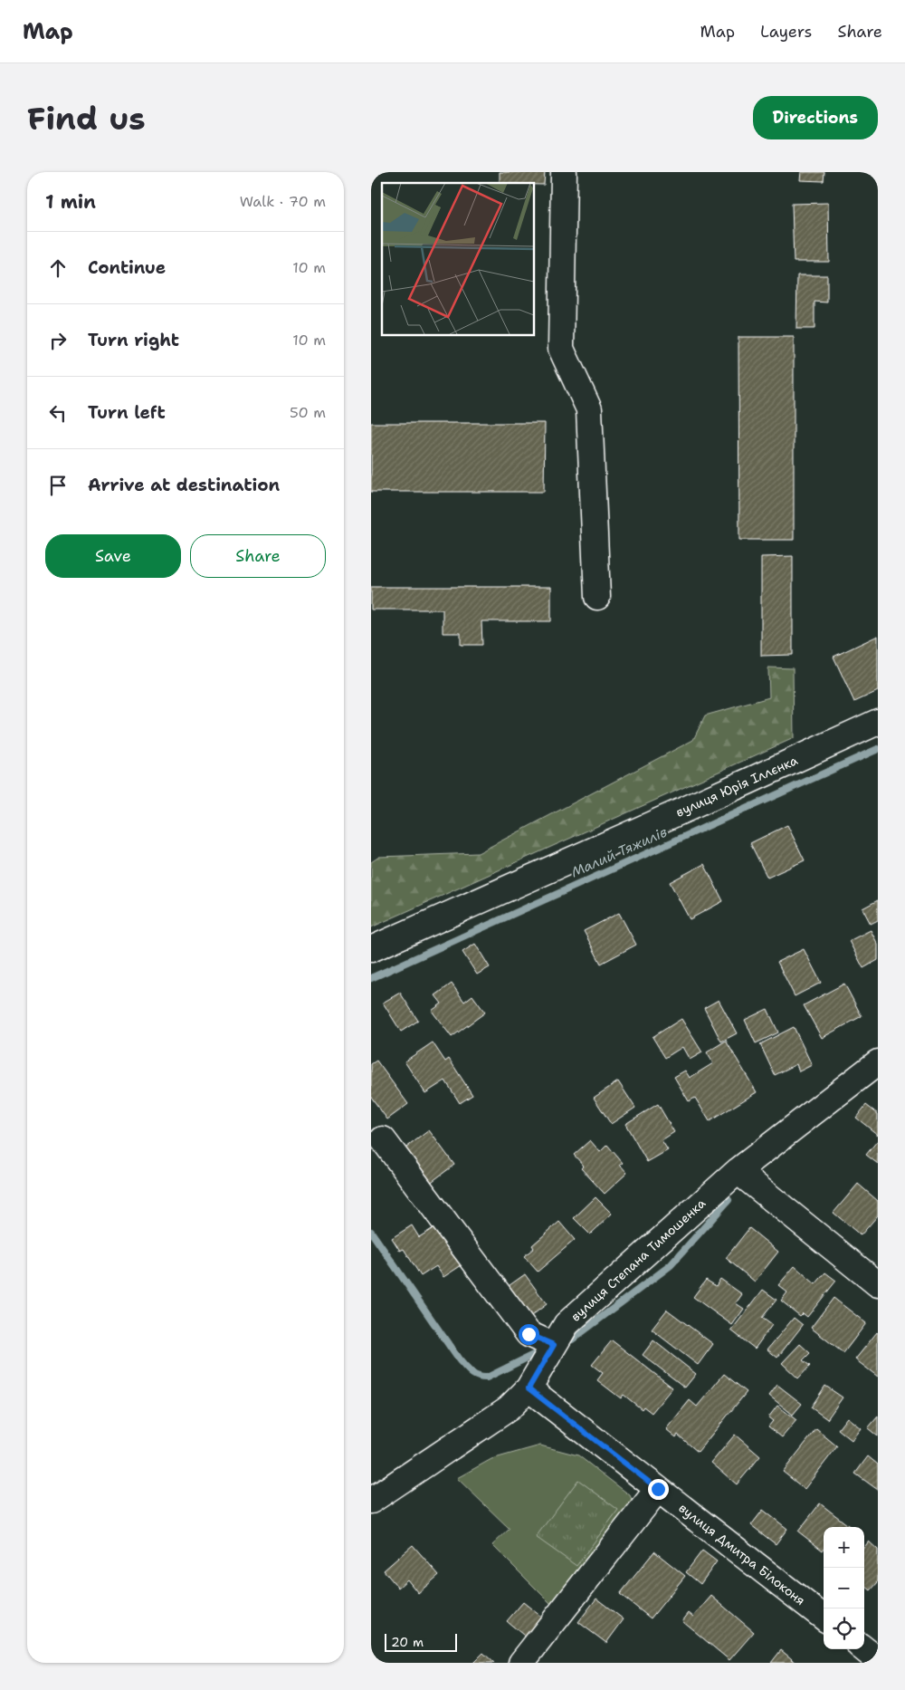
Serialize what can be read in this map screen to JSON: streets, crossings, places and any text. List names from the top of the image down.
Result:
{
  "streets": {
    "street": ["вулиця Юрія Іллєнка", "вулиця Степана Тимошенка", "вулиця Дмитра Білоконя"]
  },
  "crossings": [
    ["вулиця Степана Тимошенка", "вулиця Дмитра Білоконя"]
  ],
  "water": ["Малий Тяжилів"],
  "scale_bar": "20 m",
  "page": {
    "header": "Map",
    "nav": ["Map", "Layers", "Share"],
    "buttons": [
      "Directions",
      ["Save", "Share"]
    ],
    "title": "Find us",
    "heading": ["1 min", "Walk · 70 m"],
    "list": [
      ["Continue", "10 m"],
      ["Turn right", "10 m"],
      ["Turn left", "50 m"],
      "Arrive at destination"
    ],
    "map_buttons": ["+", "−"],
    "scale": "20 m"
  }
}
